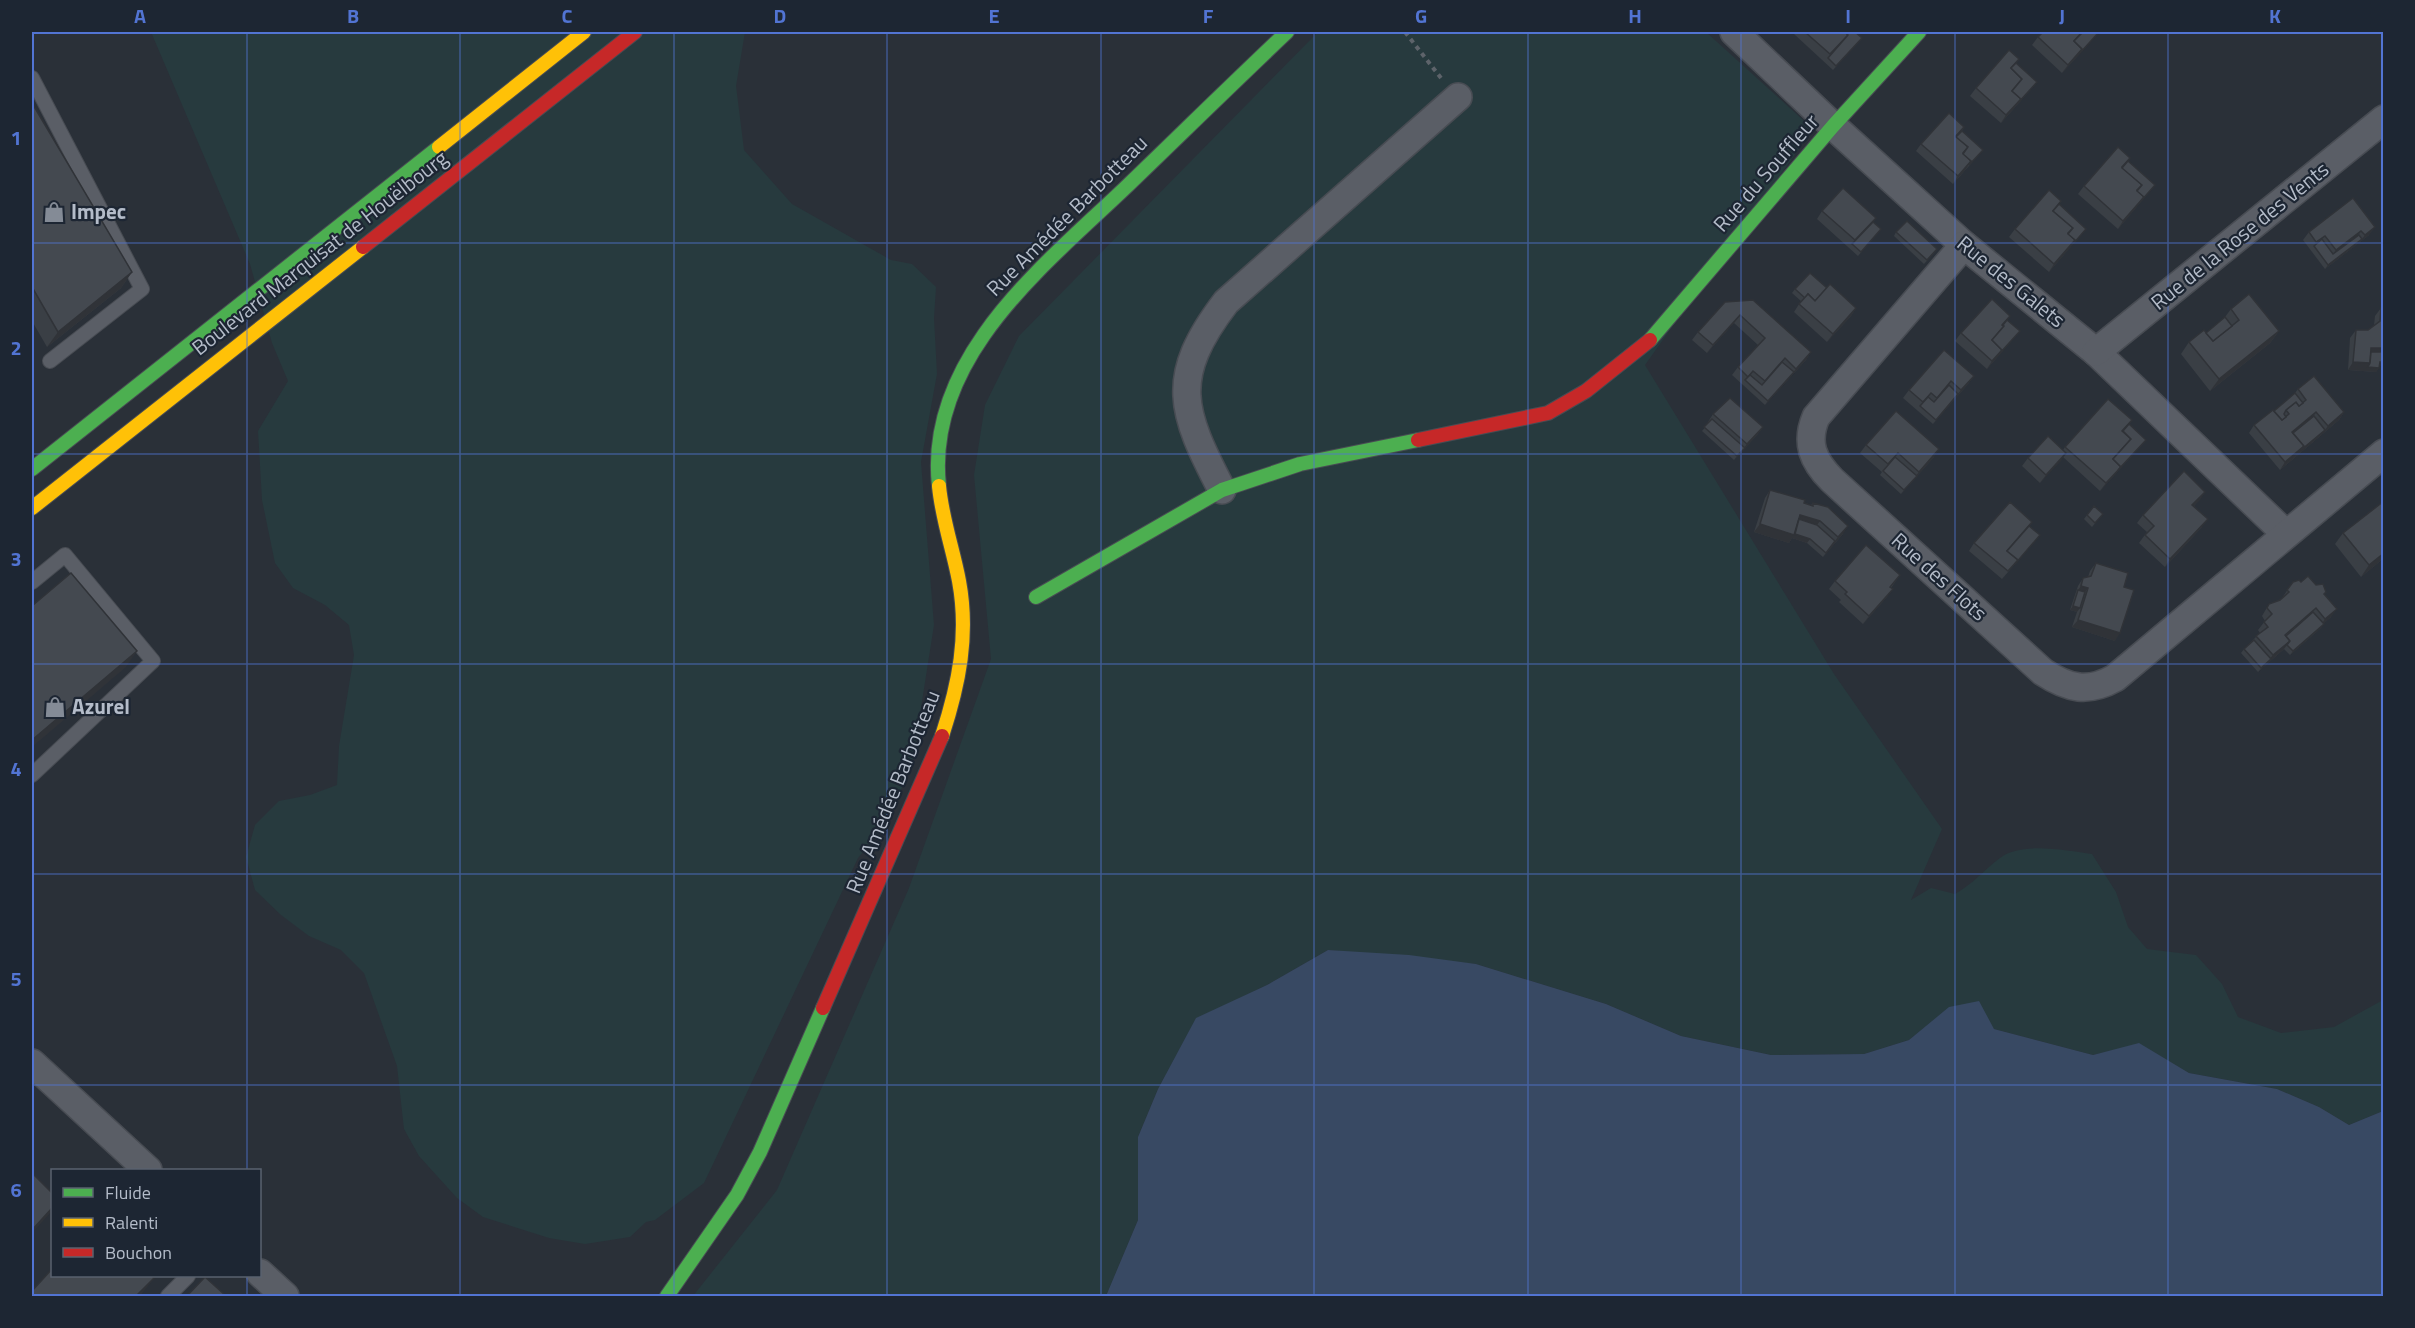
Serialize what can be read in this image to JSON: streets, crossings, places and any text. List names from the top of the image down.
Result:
{
  "streets": {
    "street": [
      "Rue du Souffleur",
      "Rue Amédée Barbotteau",
      "Rue de la Rose des Vents",
      "Boulevard Marquisat de Houëlbourg",
      "Rue des Galets",
      "Rue des Flots"
    ]
  },
  "crossings": [
    ["Rue du Souffleur", "Rue des Galets"],
    ["Rue de la Rose des Vents", "Rue des Galets"],
    ["Rue des Galets", "Rue des Flots"]
  ],
  "places": {
    "shop": ["Impec", "Azurel"]
  },
  "legend": ["Fluide", "Ralenti", "Bouchon"],
  "grid": {
    "columns": [
      "A",
      "B",
      "C",
      "D",
      "E",
      "F",
      "G",
      "H",
      "I",
      "J",
      "K"
    ],
    "rows": [
      "1",
      "2",
      "3",
      "4",
      "5",
      "6"
    ]
  }
}
